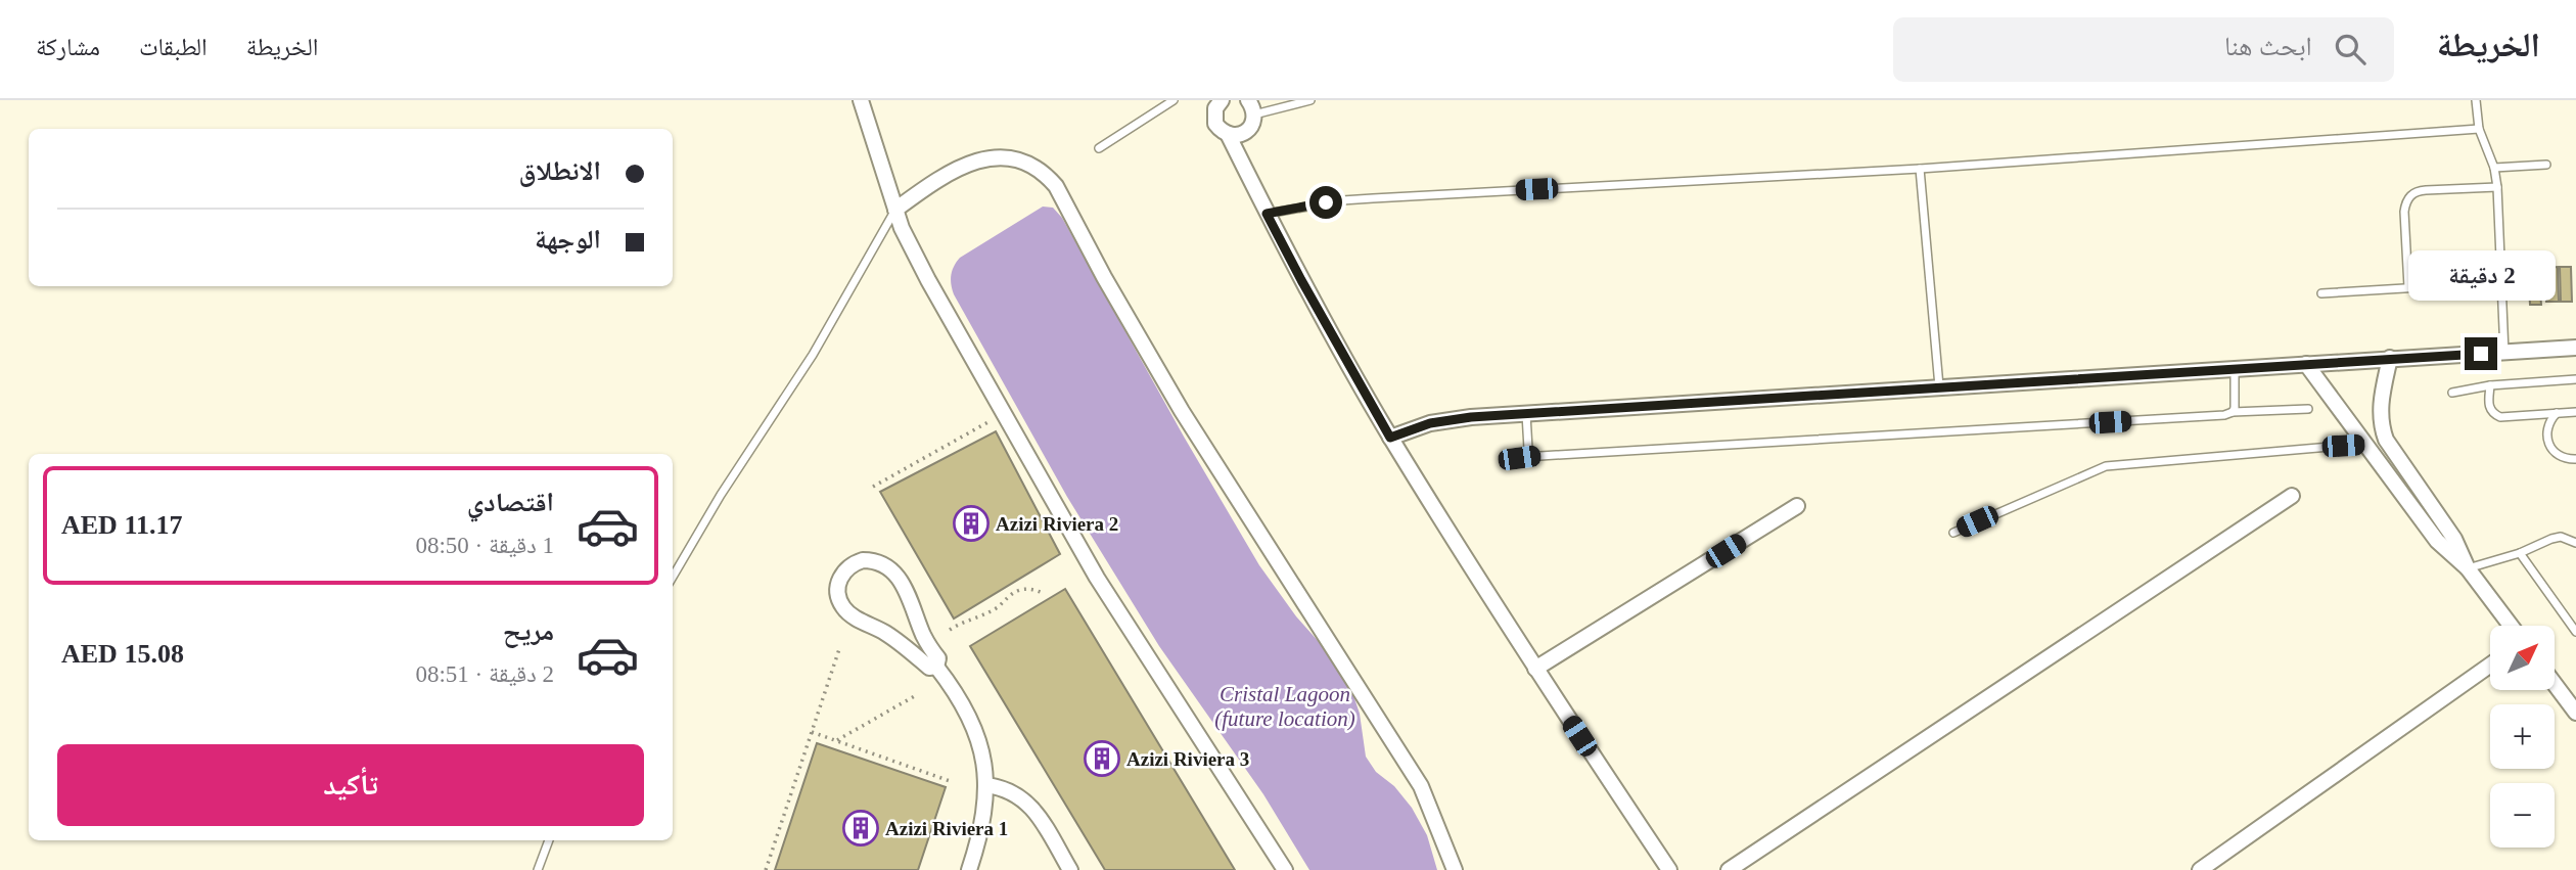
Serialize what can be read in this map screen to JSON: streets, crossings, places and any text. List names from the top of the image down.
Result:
{
  "water": ["Cristal Lagoon (future location)"],
  "places": {
    "building": ["Azizi Riviera 2", "Azizi Riviera 3", "Azizi Riviera 1"]
  },
  "north": "top right",
  "page": {
    "header": "الخريطة",
    "search": "ابحث هنا",
    "nav": ["الخريطة", "الطبقات", "مشاركة"],
    "banner": ["الانطلاق", "الوجهة"],
    "bubble": "2 دقيقة",
    "list": [
      {
        "name": "اقتصادي",
        "note": "1 دقيقة · 08:50",
        "value": "AED 11.17"
      },
      {
        "name": "مريح",
        "note": "2 دقيقة · 08:51",
        "value": "AED 15.08"
      }
    ],
    "map_buttons": ["+", "−"],
    "buttons": "تأكيد"
  }
}
